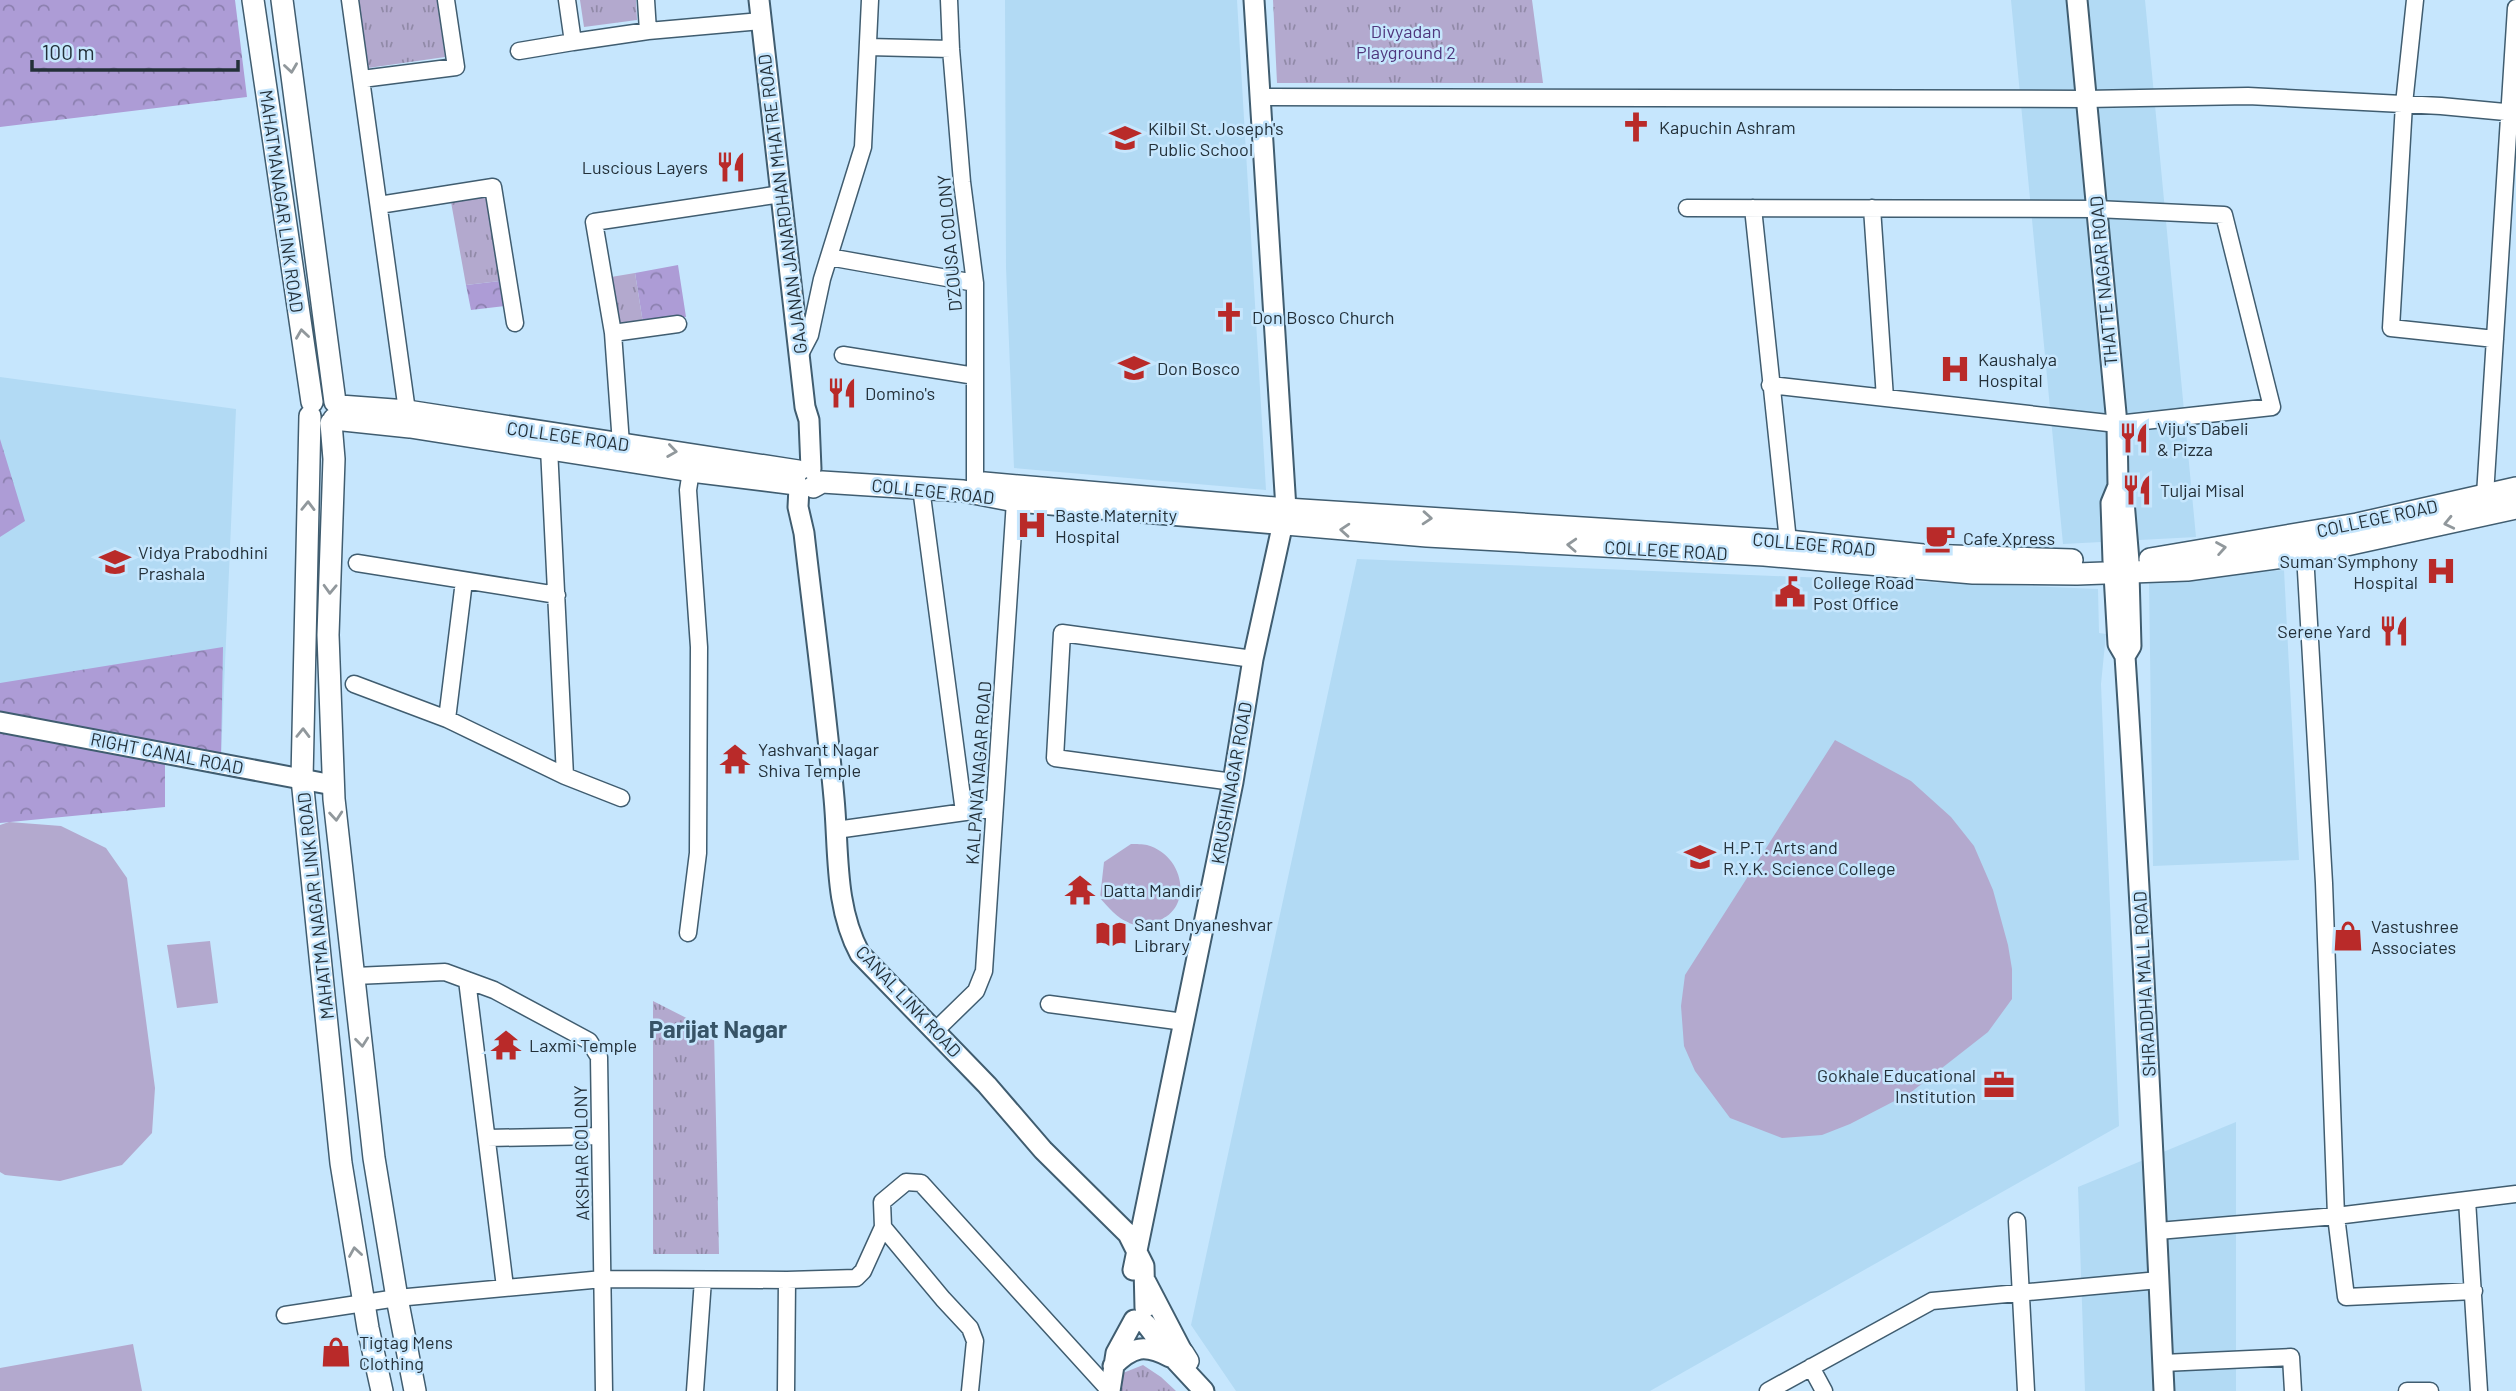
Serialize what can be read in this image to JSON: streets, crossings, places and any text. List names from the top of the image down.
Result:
{
  "streets": {
    "main road": ["MAHATMANAGAR LINK ROAD", "COLLEGE ROAD", "MAHATMA NAGAR LINK ROAD"],
    "street": [
      "GAJANAN JANARDHAN MHATRE ROAD",
      "D'ZOUSA COLONY",
      "THATTE NAGAR ROAD",
      "RIGHT CANAL ROAD",
      "KALPANA NAGAR ROAD",
      "KRUSHINAGAR ROAD",
      "SHRADDHA MALL ROAD",
      "CANAL LINK ROAD",
      "AKSHAR COLONY"
    ]
  },
  "crossings": [
    ["MAHATMANAGAR LINK ROAD", "COLLEGE ROAD"],
    ["MAHATMANAGAR LINK ROAD", "MAHATMA NAGAR LINK ROAD"],
    ["GAJANAN JANARDHAN MHATRE ROAD", "COLLEGE ROAD"],
    ["GAJANAN JANARDHAN MHATRE ROAD", "CANAL LINK ROAD"],
    ["D'ZOUSA COLONY", "COLLEGE ROAD"],
    ["THATTE NAGAR ROAD", "COLLEGE ROAD"],
    ["THATTE NAGAR ROAD", "SHRADDHA MALL ROAD"],
    ["COLLEGE ROAD", "KALPANA NAGAR ROAD"],
    ["COLLEGE ROAD", "KRUSHINAGAR ROAD"],
    ["COLLEGE ROAD", "MAHATMA NAGAR LINK ROAD"],
    ["COLLEGE ROAD", "SHRADDHA MALL ROAD"],
    ["COLLEGE ROAD", "CANAL LINK ROAD"],
    ["RIGHT CANAL ROAD", "MAHATMA NAGAR LINK ROAD"],
    ["KALPANA NAGAR ROAD", "CANAL LINK ROAD"],
    ["KRUSHINAGAR ROAD", "CANAL LINK ROAD"],
    ["MAHATMA NAGAR LINK ROAD", "AKSHAR COLONY"]
  ],
  "districts": ["Parijat Nagar"],
  "parks": ["Divyadan Playground 2"],
  "places": {
    "church": ["Kapuchin Ashram", "Don Bosco Church"],
    "school or university": [
      "Kilbil St. Joseph's Public School",
      "Don Bosco",
      "Vidya Prabodhini Prashala",
      "H.P.T. Arts and R.Y.K. Science College"
    ],
    "restaurant": [
      "Luscious Layers",
      "Domino's",
      "Viju's Dabeli & Pizza",
      "Tuljai Misal",
      "Serene Yard"
    ],
    "hospital": ["Kaushalya Hospital", "Baste Maternity Hospital", "Suman Symphony Hospital"],
    "cafe": ["Cafe Xpress"],
    "public building": ["College Road Post Office"],
    "temple": ["Yashvant Nagar Shiva Temple", "Datta Mandir", "Laxmi Temple"],
    "library": ["Sant Dnyaneshvar Library"],
    "shop": ["Vastushree Associates", "Tigtag Mens Clothing"],
    "office": ["Gokhale Educational Institution"]
  },
  "scale_bar": "100 m"
}
